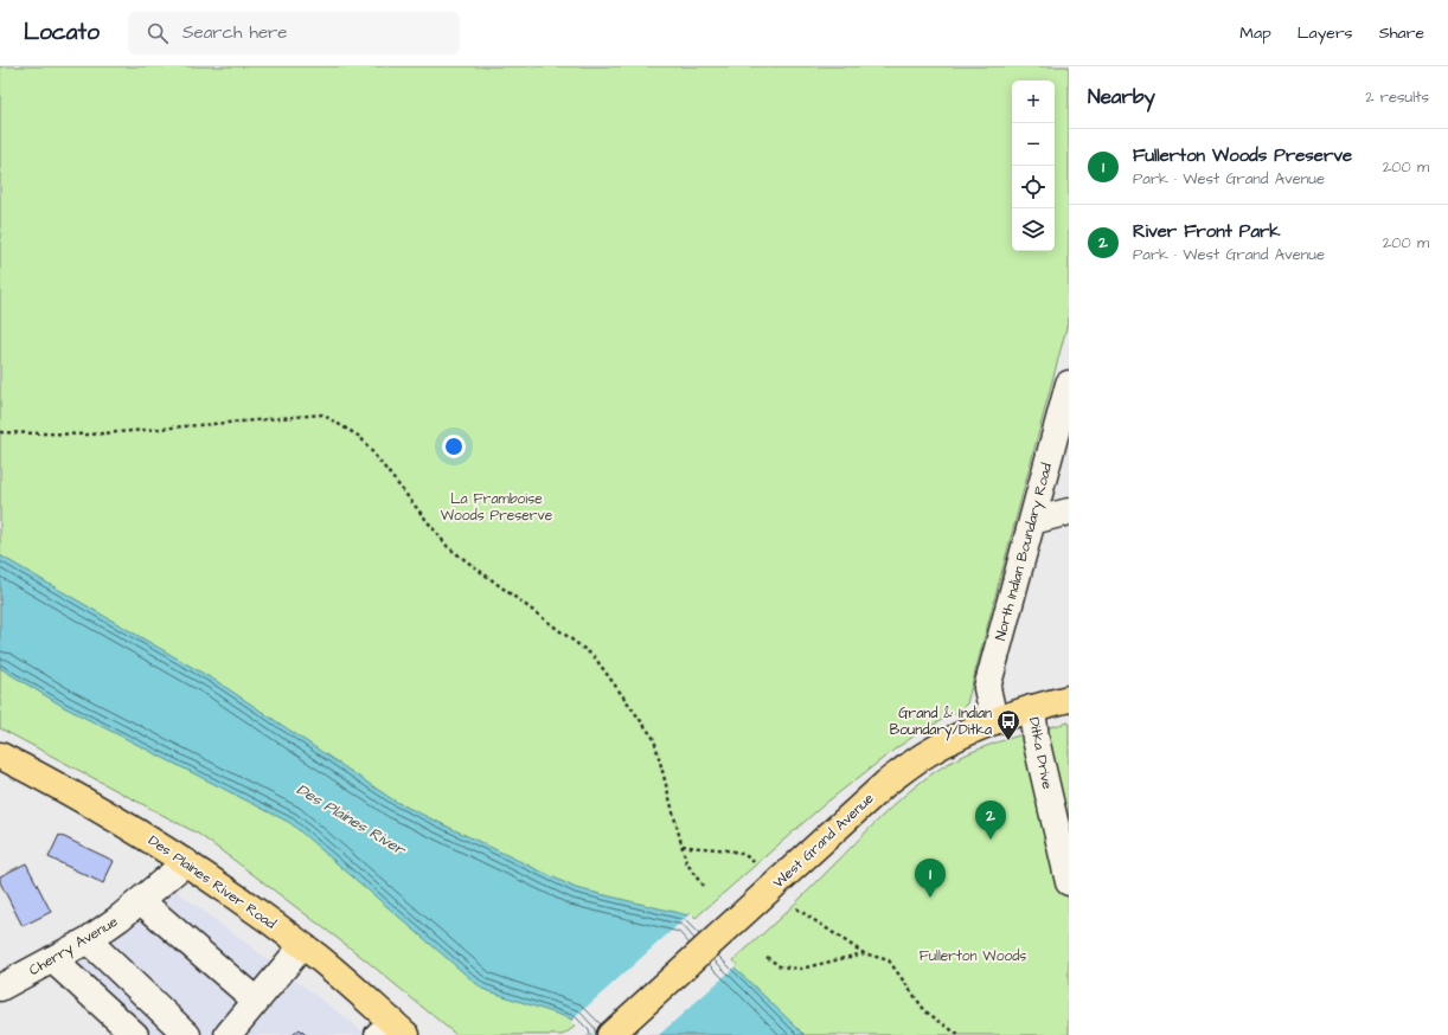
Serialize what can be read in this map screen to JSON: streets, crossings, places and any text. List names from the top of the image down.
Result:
{
  "streets": {
    "main road": ["West Grand Avenue", "Des Plaines River Road"],
    "street": ["North Indian Boundary Road", "Ditka Drive", "Cherry Avenue"]
  },
  "crossings": [
    ["North Indian Boundary Road", "West Grand Avenue"],
    ["Ditka Drive", "West Grand Avenue"],
    ["Des Plaines River Road", "Cherry Avenue"]
  ],
  "water": ["Des Plaines River"],
  "parks": ["La Framboise Woods Preserve", "Fullerton Woods"],
  "places": {
    "bus stop": ["Grand & Indian Boundary/Ditka"]
  },
  "page": {
    "header": "Locato",
    "search": "Search here",
    "nav": ["Map", "Layers", "Share"],
    "heading": ["Nearby", "2 results"],
    "map_buttons": ["+", "−"],
    "list": [
      {
        "mark": "1",
        "name": "Fullerton Woods Preserve",
        "note": "Park · West Grand Avenue",
        "value": "200 m"
      },
      {
        "mark": "2",
        "name": "River Front Park",
        "note": "Park · West Grand Avenue",
        "value": "200 m"
      }
    ],
    "pins": ["2", "1"]
  }
}
